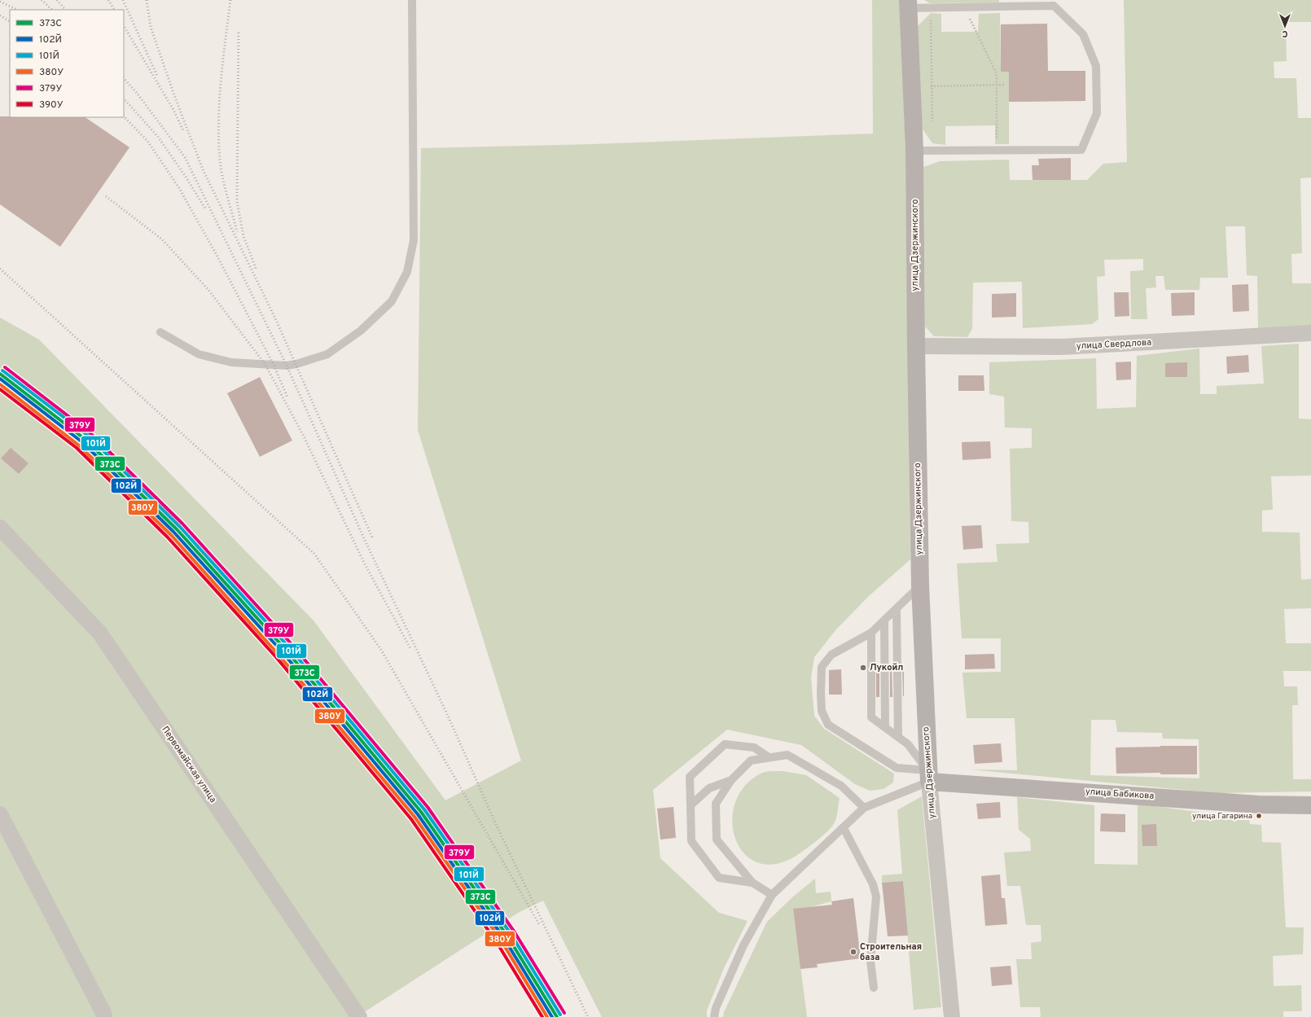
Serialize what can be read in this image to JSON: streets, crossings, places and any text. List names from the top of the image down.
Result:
{
  "streets": {
    "main road": ["улица Дзержинского", "улица Бабикова"],
    "street": ["улица Свердлова", "Первомайская улица"]
  },
  "crossings": [
    ["улица Дзержинского", "улица Свердлова"],
    ["улица Дзержинского", "улица Бабикова"]
  ],
  "places": ["Лукойл", "улица Гагарина", "Строительная база"],
  "lines": [
    "transit line 379У",
    "transit line 101Й",
    "transit line 373C",
    "transit line 102Й",
    "transit line 380У",
    "transit line 390У"
  ],
  "legend": [
    "373C",
    "102Й",
    "101Й",
    "380У",
    "379У",
    "390У"
  ],
  "north": "bottom"
}
